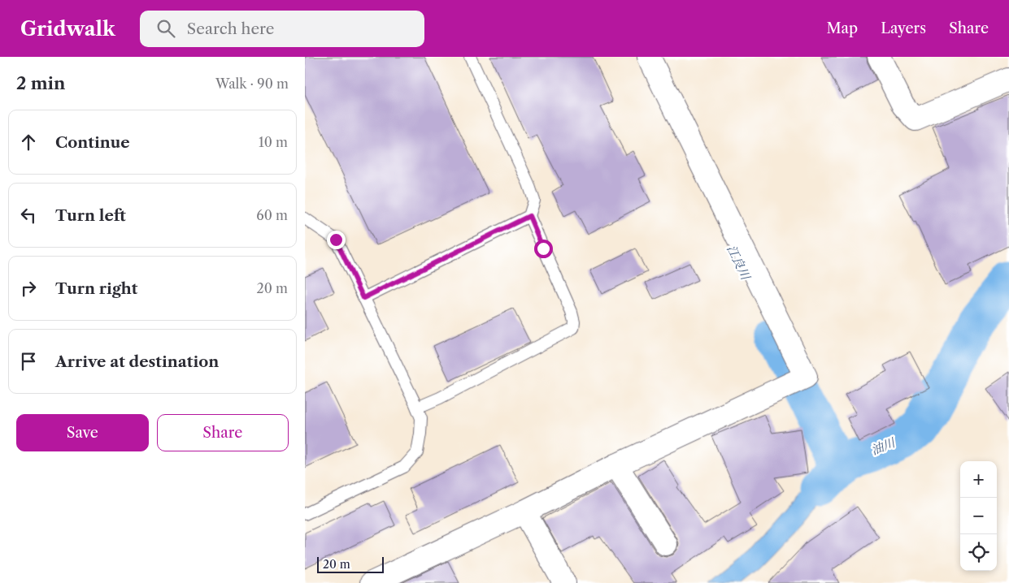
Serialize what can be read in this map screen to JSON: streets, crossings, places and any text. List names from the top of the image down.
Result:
{
  "water": ["江良川", "油川"],
  "scale_bar": "20 m",
  "page": {
    "header": "Gridwalk",
    "search": "Search here",
    "nav": ["Map", "Layers", "Share"],
    "heading": ["2 min", "Walk · 90 m"],
    "list": [
      ["Continue", "10 m"],
      ["Turn left", "60 m"],
      ["Turn right", "20 m"],
      "Arrive at destination"
    ],
    "buttons": ["Save", "Share"],
    "map_buttons": ["+", "−"],
    "scale": "20 m"
  }
}
